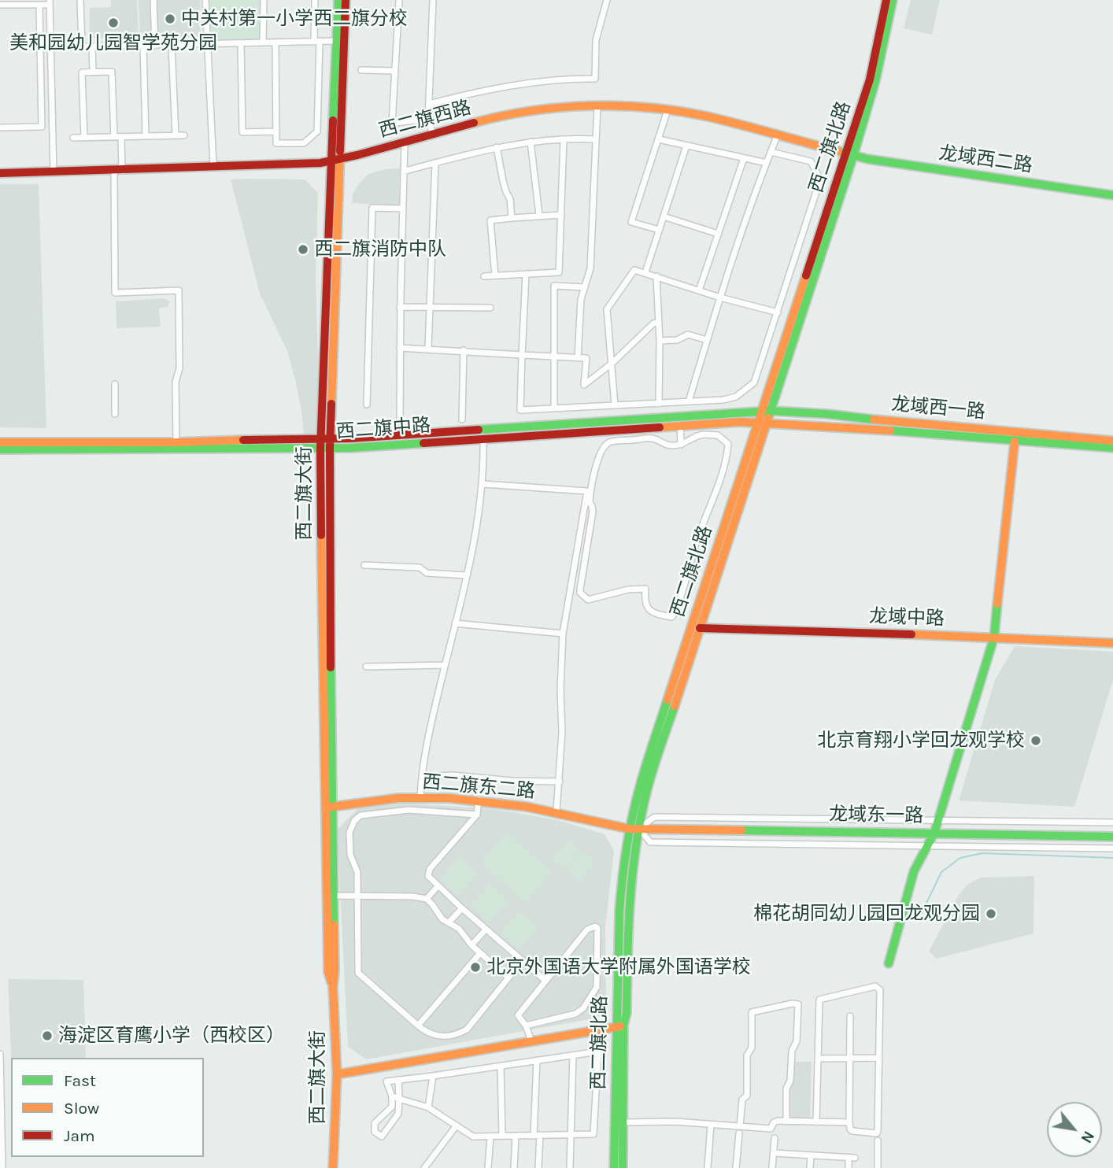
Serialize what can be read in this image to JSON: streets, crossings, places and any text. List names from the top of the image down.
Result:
{
  "streets": {
    "main road": [
      "西二旗西路",
      "西二旗北路",
      "龙域西二路",
      "龙域西一路",
      "西二旗中路",
      "西二旗大街",
      "龙域中路",
      "西二旗东二路",
      "龙域东一路"
    ]
  },
  "crossings": [
    ["西二旗西路", "西二旗北路"],
    ["西二旗西路", "龙域西二路"],
    ["西二旗西路", "西二旗大街"],
    ["西二旗北路", "龙域西二路"],
    ["西二旗北路", "龙域西一路"],
    ["西二旗北路", "西二旗中路"],
    ["西二旗北路", "龙域中路"],
    ["西二旗北路", "西二旗东二路"],
    ["西二旗北路", "龙域东一路"],
    ["龙域西一路", "西二旗中路"],
    ["西二旗中路", "西二旗大街"],
    ["西二旗大街", "西二旗东二路"],
    ["西二旗东二路", "龙域东一路"]
  ],
  "places": [
    "中关村第一小学西二旗分校",
    "美和园幼儿园智学苑分园",
    "西二旗消防中队",
    "北京育翔小学回龙观学校",
    "棉花胡同幼儿园回龙观分园",
    "北京外国语大学附属外国语学校",
    "海淀区育鹰小学（西校区）"
  ],
  "legend": ["Fast", "Slow", "Jam"],
  "north": "bottom right"
}
